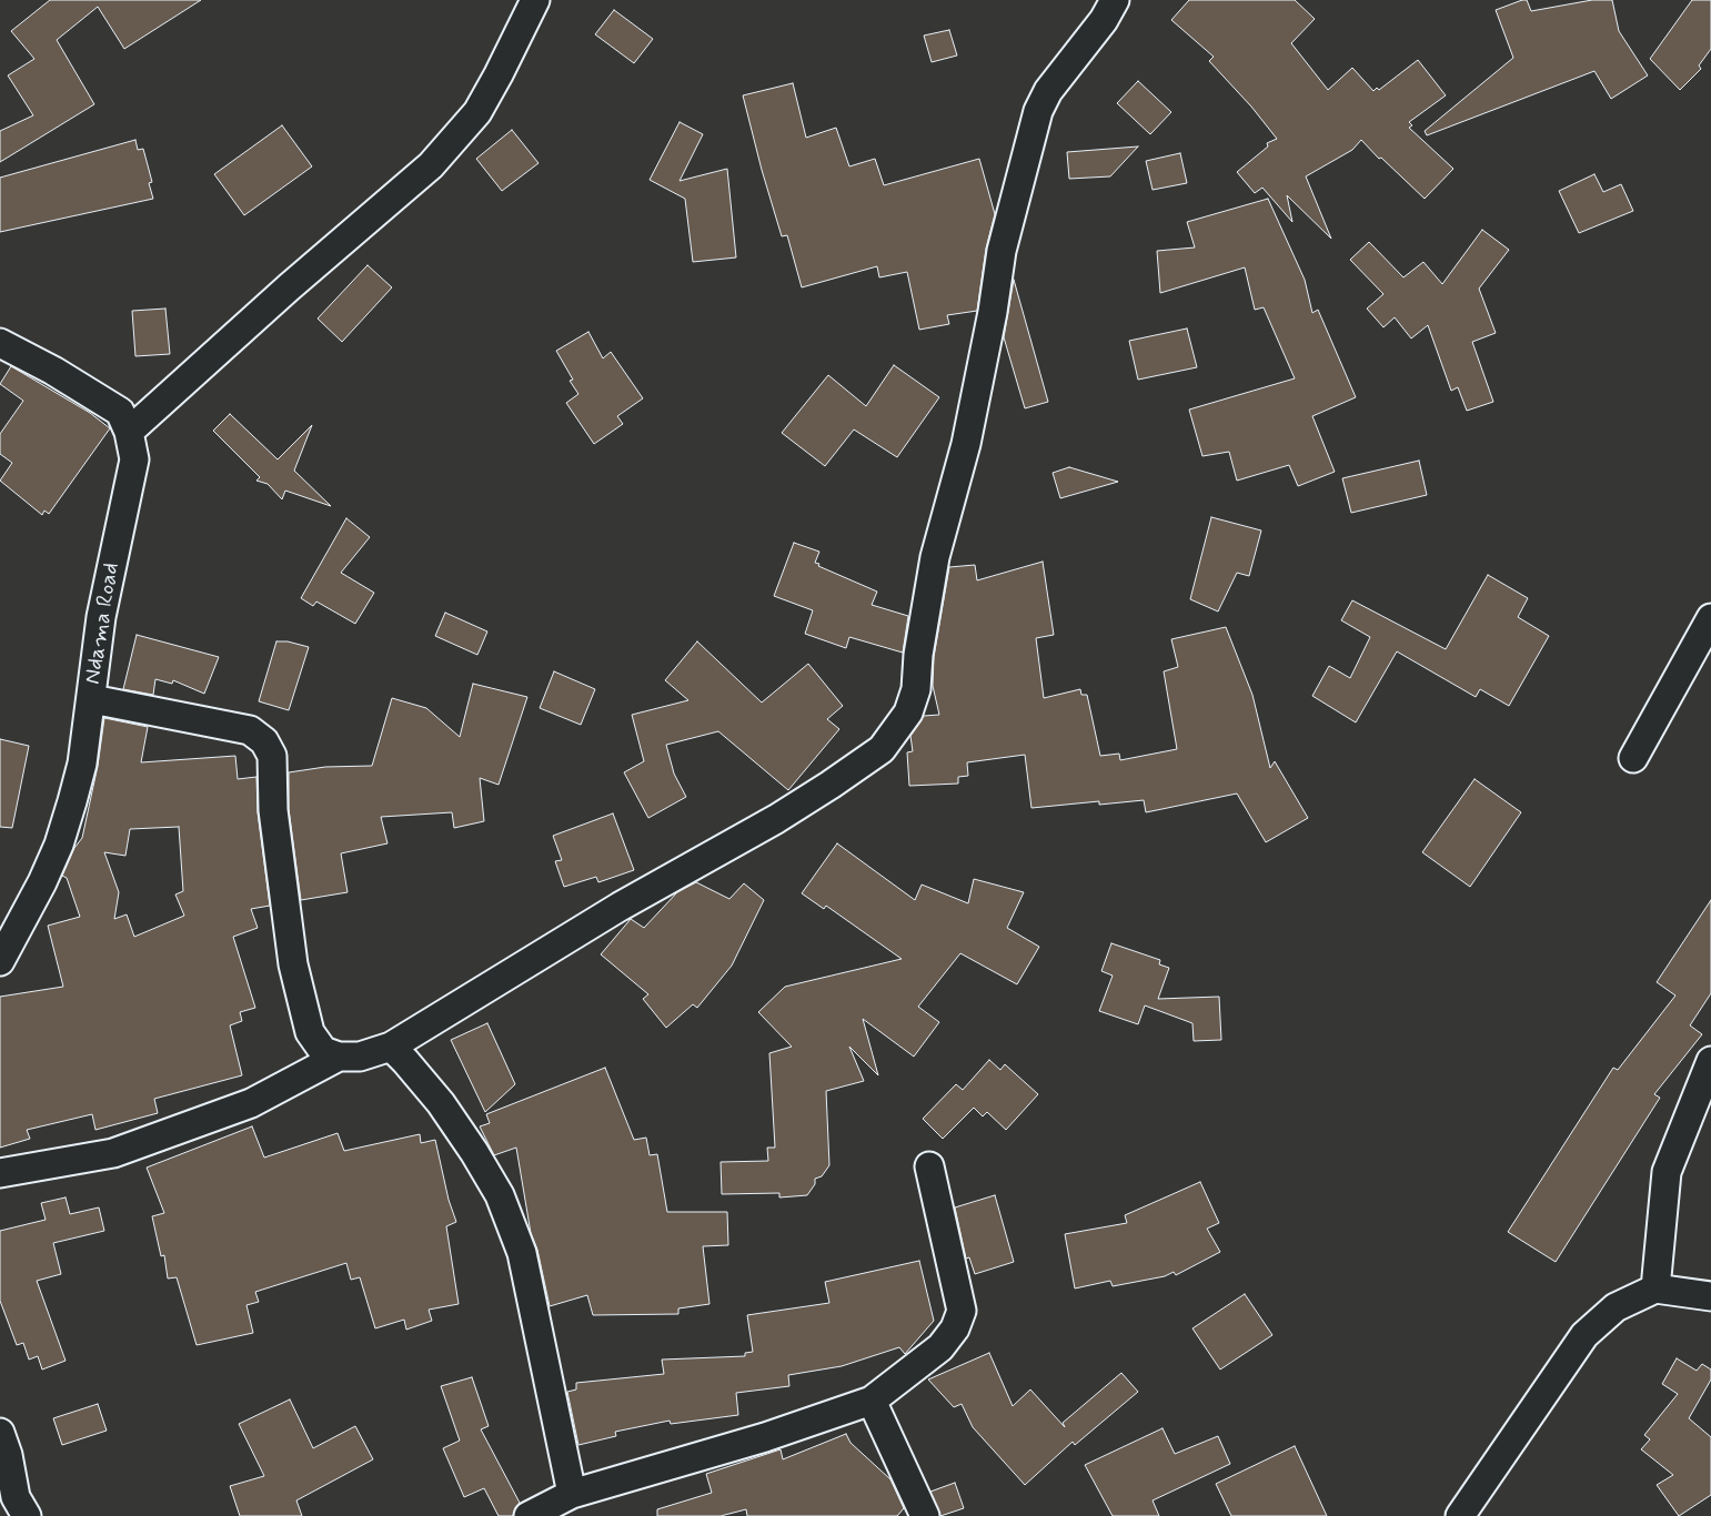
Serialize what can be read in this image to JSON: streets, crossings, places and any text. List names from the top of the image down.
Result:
{
  "streets": {
    "street": ["Ndama Road"]
  }
}
